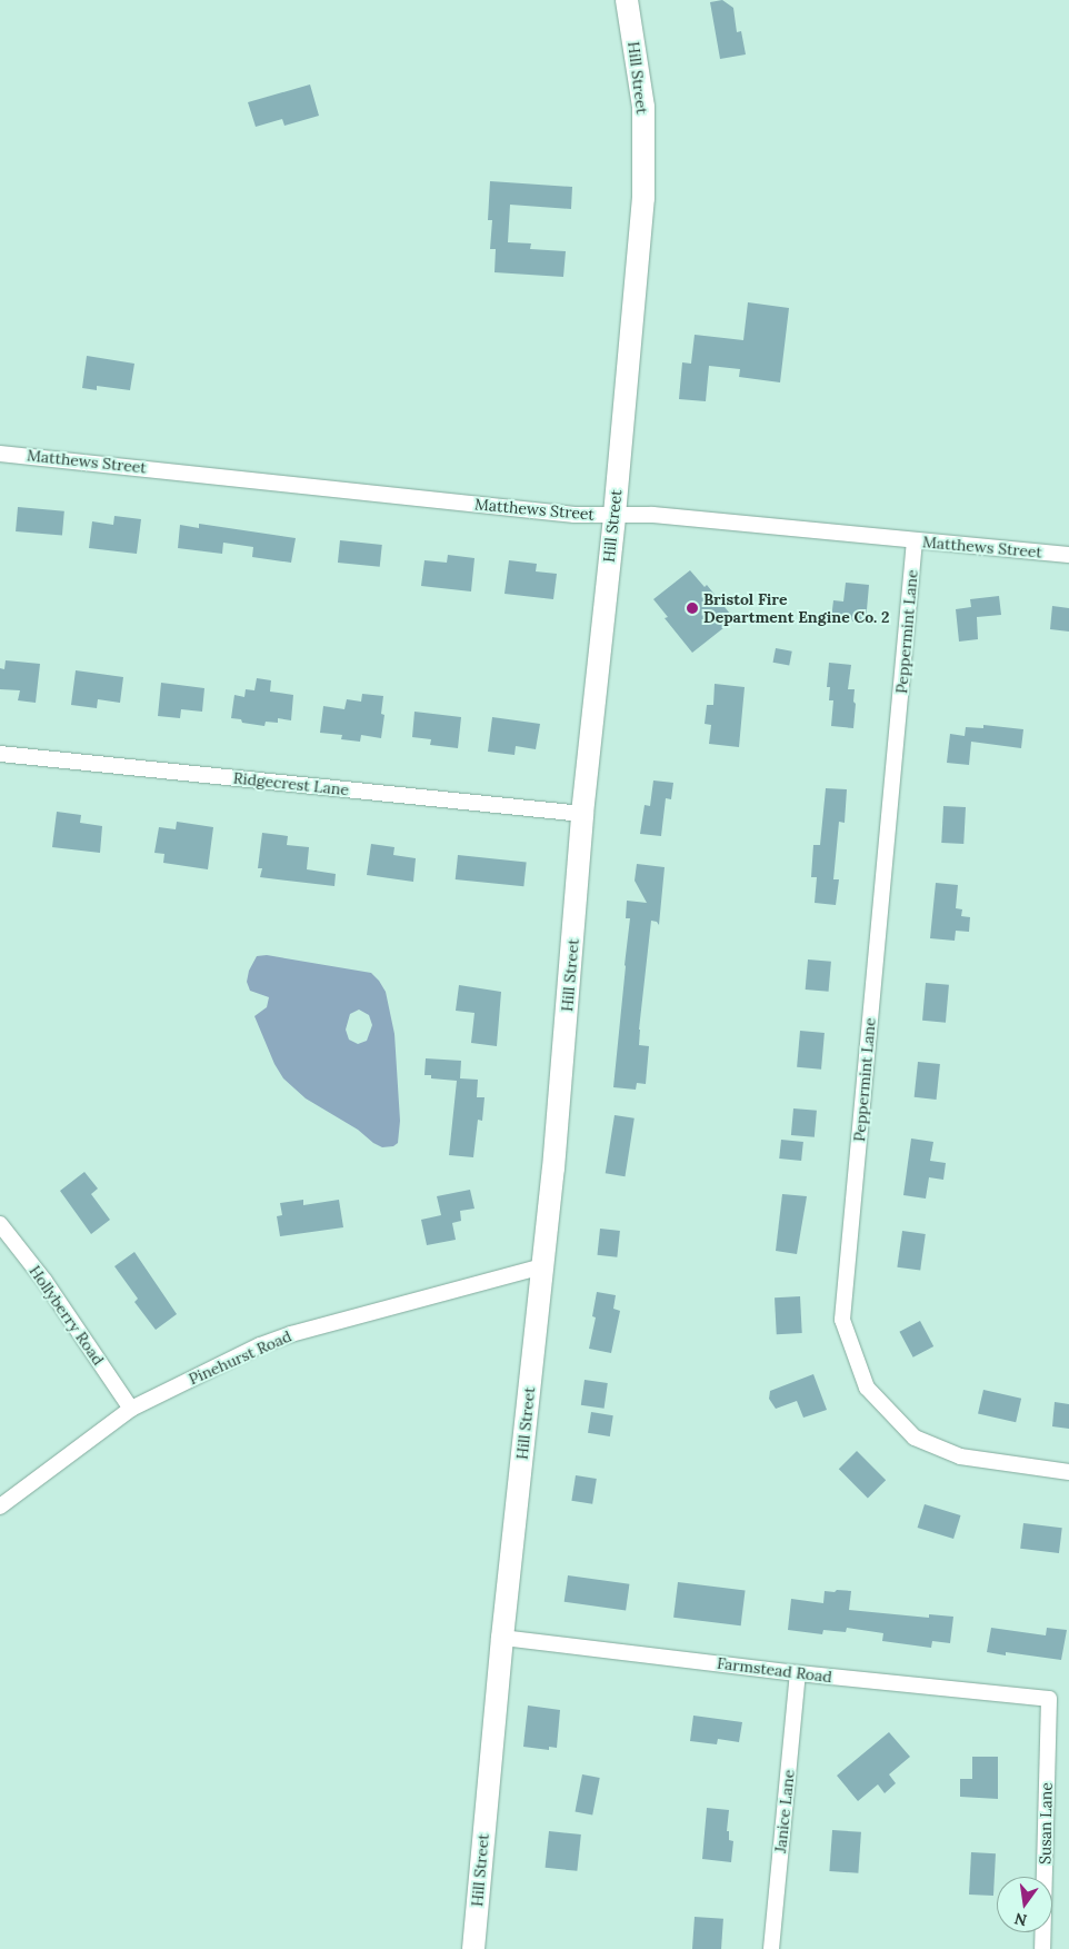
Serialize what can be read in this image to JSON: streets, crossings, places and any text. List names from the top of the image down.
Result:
{
  "streets": {
    "street": [
      "Hill Street",
      "Matthews Street",
      "Peppermint Lane",
      "Ridgecrest Lane",
      "Hollyberry Road",
      "Pinehurst Road",
      "Farmstead Road",
      "Janice Lane",
      "Susan Lane"
    ]
  },
  "crossings": [
    ["Hill Street", "Matthews Street"],
    ["Hill Street", "Ridgecrest Lane"],
    ["Hill Street", "Pinehurst Road"],
    ["Hill Street", "Farmstead Road"],
    ["Matthews Street", "Peppermint Lane"],
    ["Hollyberry Road", "Pinehurst Road"],
    ["Farmstead Road", "Janice Lane"],
    ["Farmstead Road", "Susan Lane"]
  ],
  "places": ["Bristol Fire Department Engine Co. 2"],
  "north": "bottom"
}
